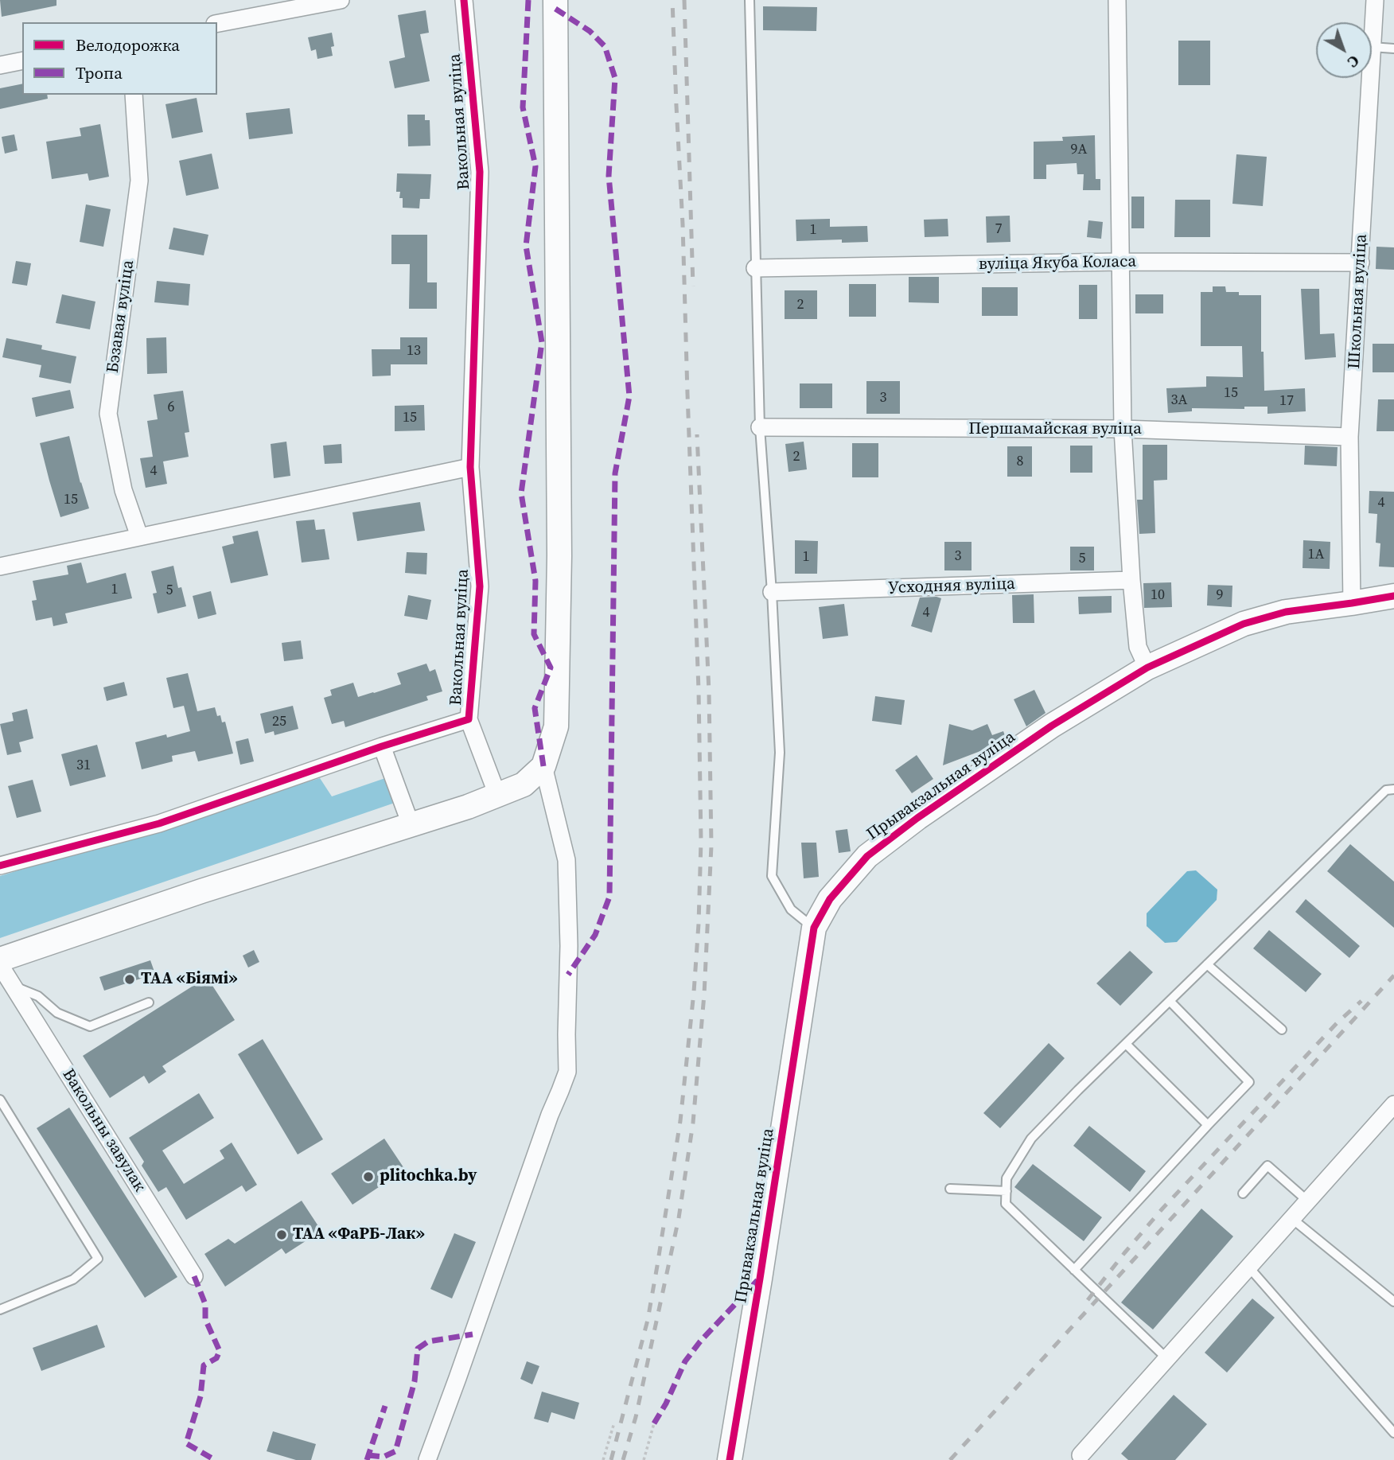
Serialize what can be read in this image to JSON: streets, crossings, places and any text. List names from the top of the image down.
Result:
{
  "streets": {
    "main road": ["Прывакзальная вуліца"],
    "street": [
      "Вакольная вуліца",
      "вуліца Якуба Коласа",
      "Школьная вуліца",
      "Бэзавая вуліца",
      "Першамайская вуліца",
      "Усходняя вуліца",
      "Вакольны завулак"
    ]
  },
  "crossings": [
    ["вуліца Якуба Коласа", "Школьная вуліца"],
    ["Школьная вуліца", "Першамайская вуліца"],
    ["Школьная вуліца", "Прывакзальная вуліца"]
  ],
  "places": ["ТАА «Біямі»", "plitochka.by", "ТАА «ФаРБ-Лак»"],
  "house_numbers": [
    "9А",
    "7",
    "1",
    "2",
    "13",
    "15",
    "3",
    "3А",
    "17",
    "6",
    "15",
    "2",
    "8",
    "4",
    "15",
    "4",
    "1А",
    "3",
    "1",
    "5",
    "1",
    "5",
    "10",
    "9",
    "4",
    "25",
    "31"
  ],
  "legend": ["Велодорожка", "Тропа"],
  "north": "bottom right"
}
